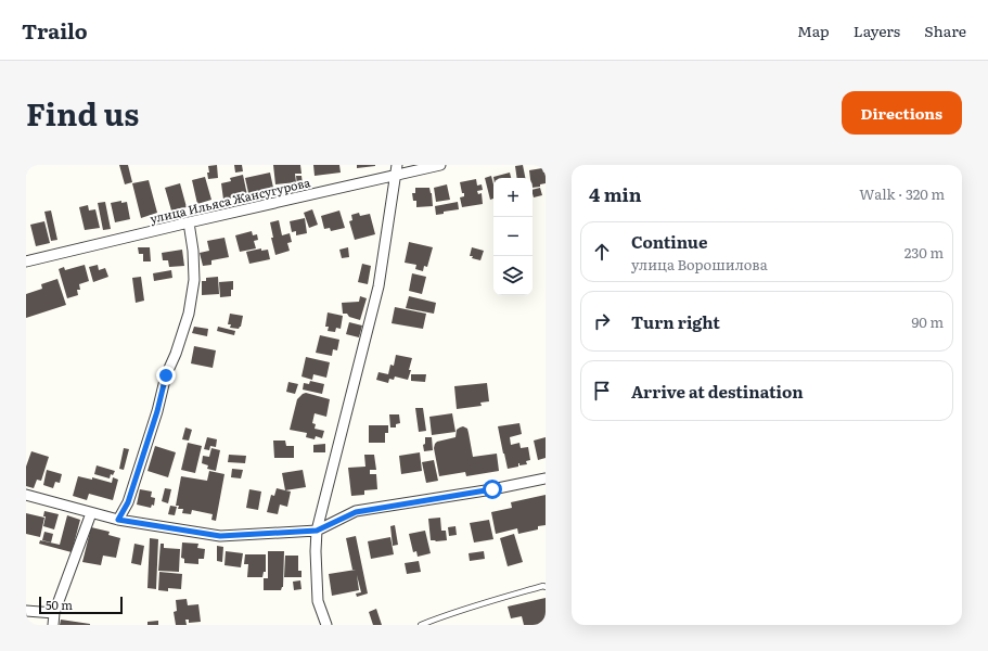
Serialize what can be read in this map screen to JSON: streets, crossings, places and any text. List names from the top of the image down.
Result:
{
  "streets": {
    "street": ["улица Ильяса Жансугурова"]
  },
  "scale_bar": "50 m",
  "page": {
    "header": "Trailo",
    "nav": ["Map", "Layers", "Share"],
    "title": "Find us",
    "buttons": "Directions",
    "heading": ["4 min", "Walk · 320 m"],
    "map_buttons": ["+", "−"],
    "list": [
      ["Continue", "улица Ворошилова", "230 m"],
      ["Turn right", "90 m"],
      "Arrive at destination"
    ],
    "scale": "50 m"
  }
}
